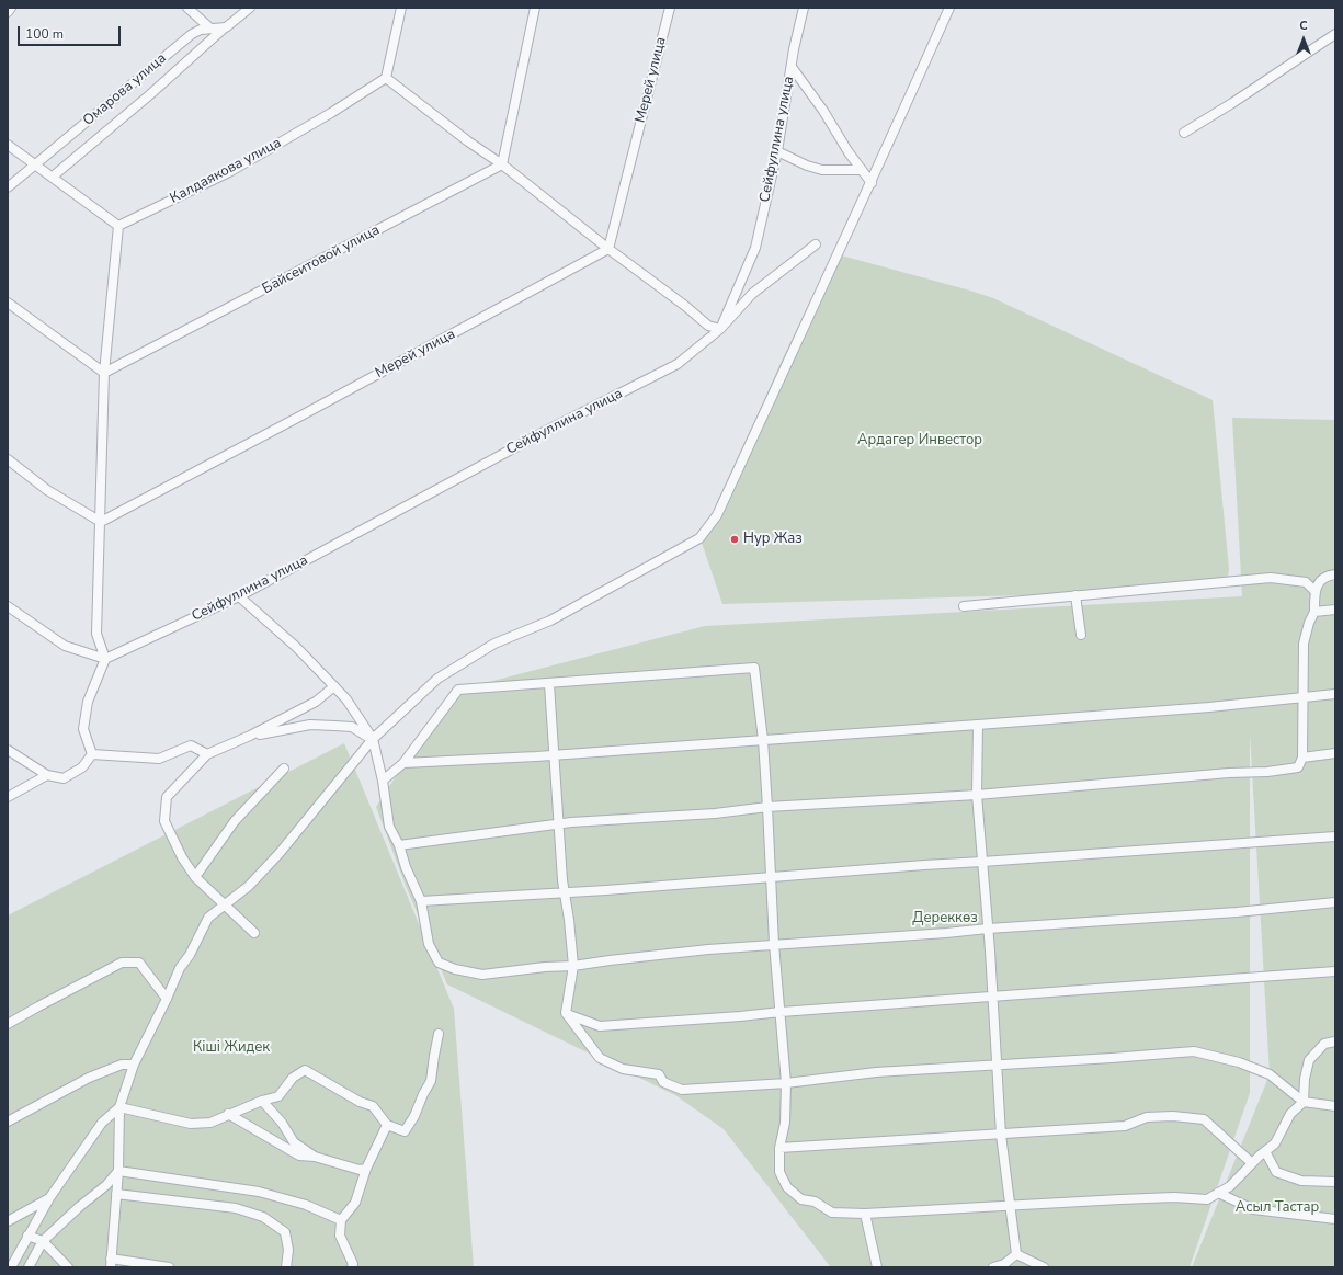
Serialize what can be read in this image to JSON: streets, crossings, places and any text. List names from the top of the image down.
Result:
{
  "streets": {
    "street": [
      "Мерей улица",
      "Омарова улица",
      "Сейфуллина улица",
      "Калдаякова улица",
      "Байсеитовой улица"
    ]
  },
  "parks": [
    "Ардагер Инвестор",
    "Дереккөз",
    "Кіші Жидек",
    "Асыл Тастар"
  ],
  "places": ["Нур Жаз"],
  "scale_bar": "100 m",
  "north": "top"
}
